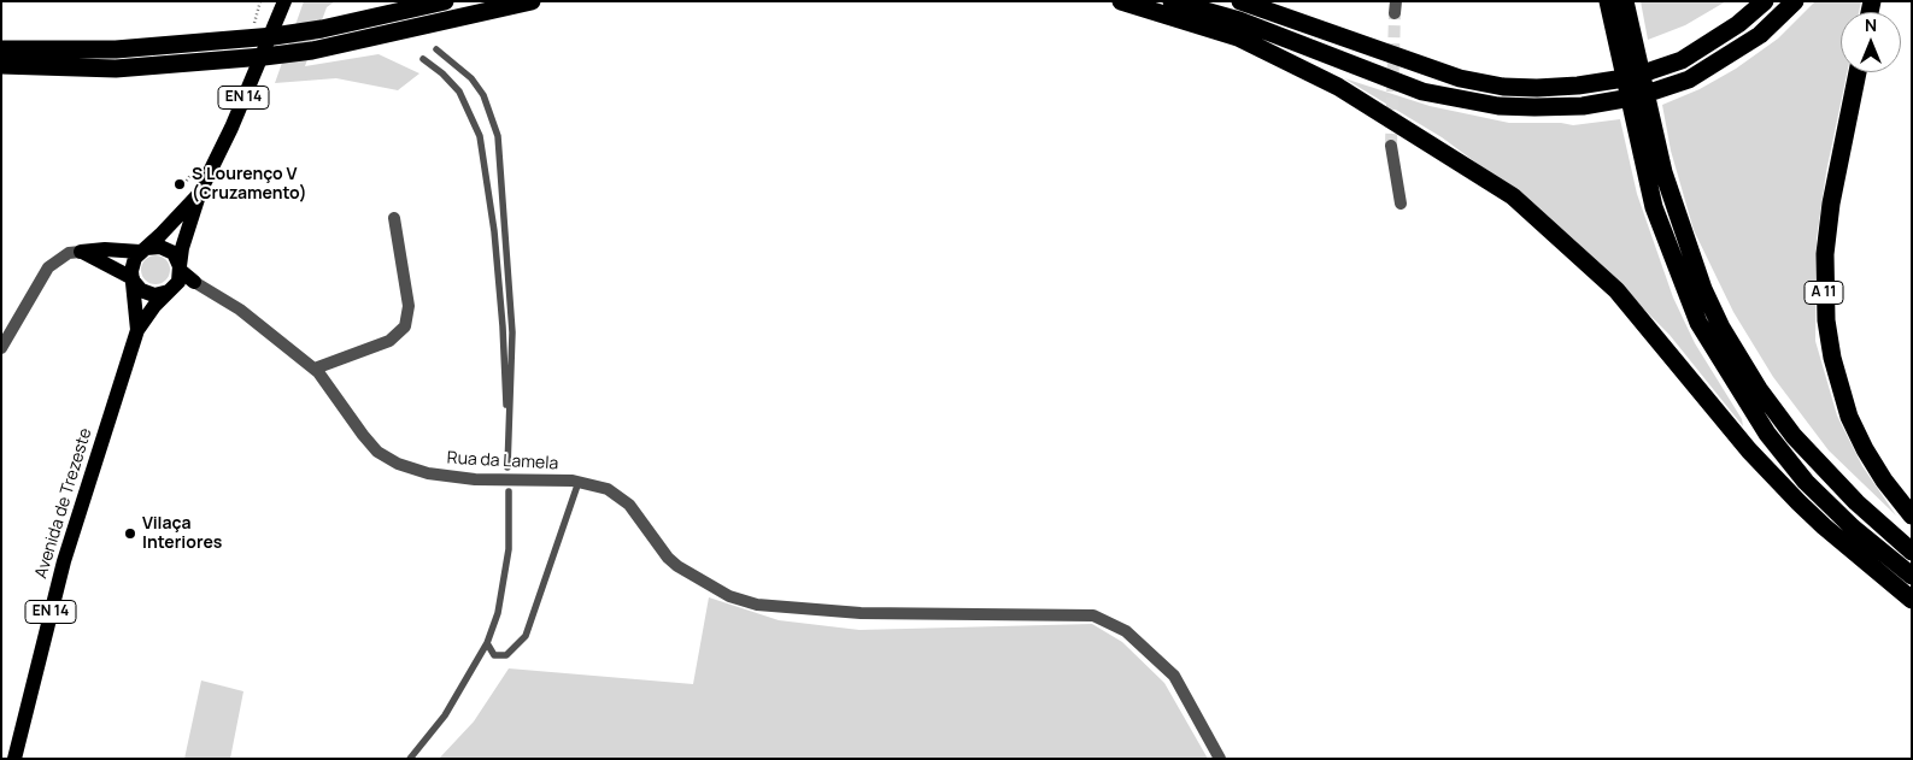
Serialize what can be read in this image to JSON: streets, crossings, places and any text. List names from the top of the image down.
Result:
{
  "streets": {
    "highway": ["A 11"],
    "main road": ["EN 14", "Avenida de Trezeste"],
    "street": ["Rua da Lamela"]
  },
  "crossings": [
    ["EN 14", "Avenida de Trezeste"]
  ],
  "places": ["S Lourenço V (Cruzamento)", "Vilaça Interiores"],
  "north": "top"
}
